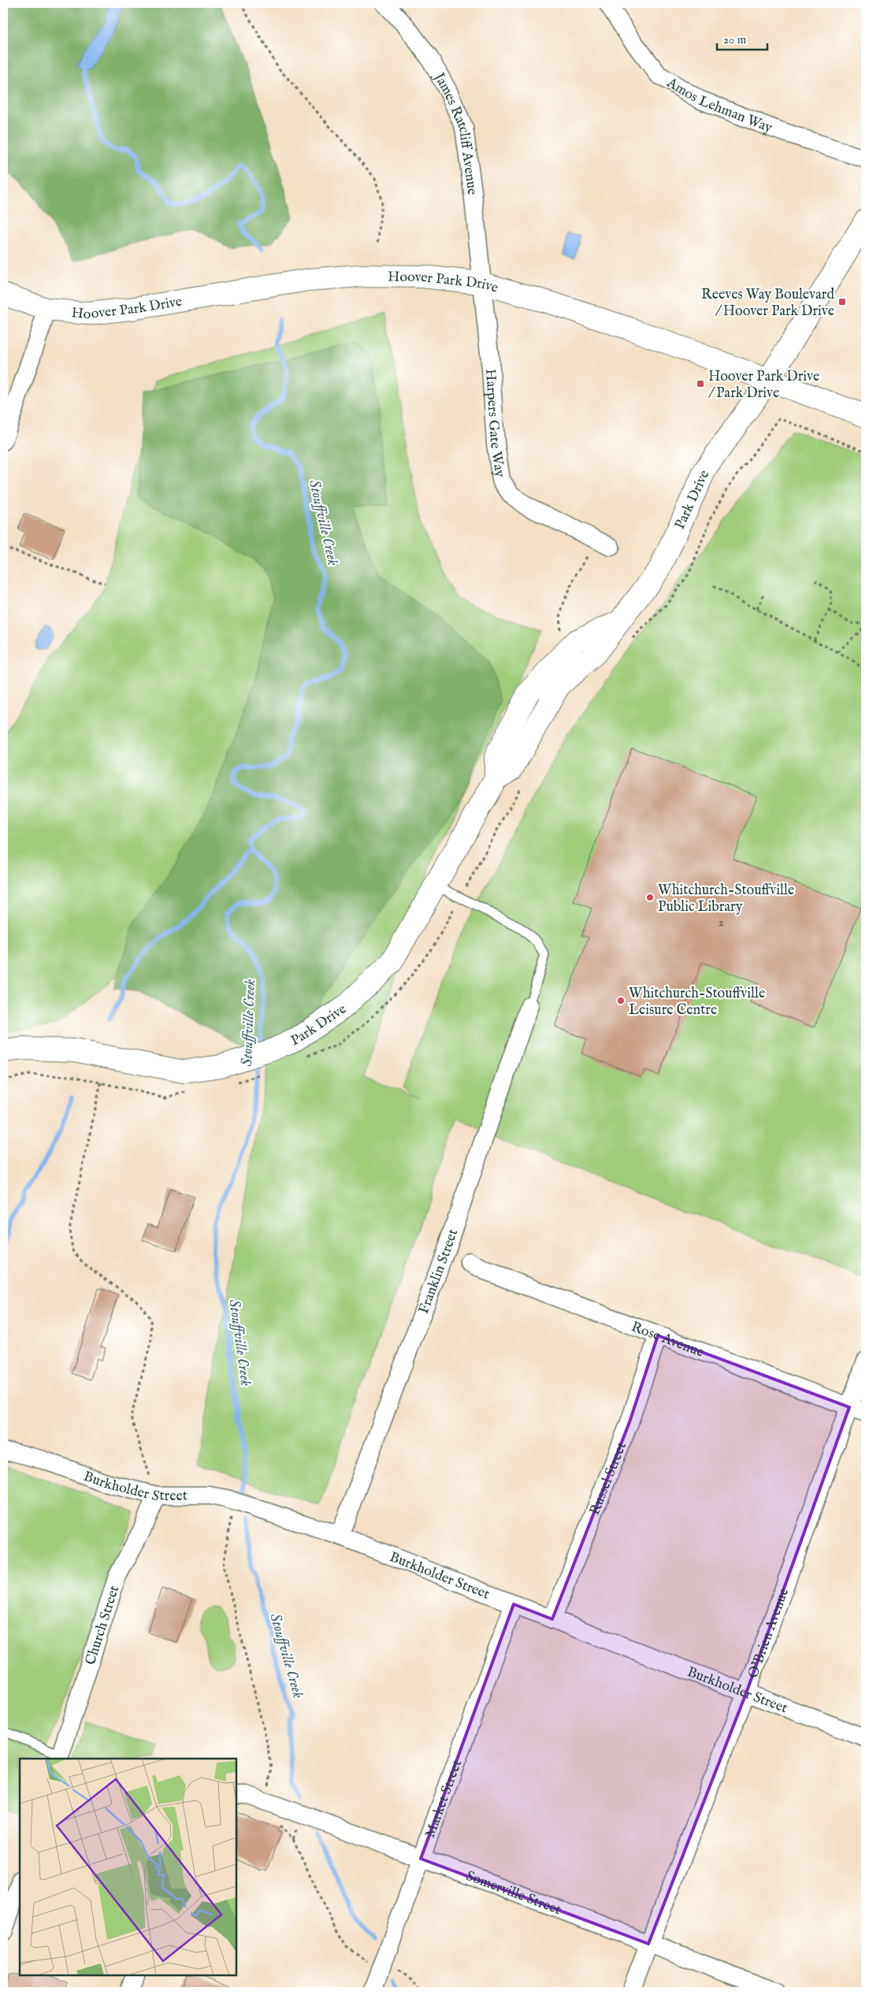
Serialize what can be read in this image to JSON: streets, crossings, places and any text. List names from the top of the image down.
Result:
{
  "streets": {
    "street": [
      "Amos Lehman Way",
      "James Ratcliff Avenue",
      "Hoover Park Drive",
      "Harpers Gate Way",
      "Park Drive",
      "Franklin Street",
      "Rose Avenue",
      "Russel Street",
      "Burkholder Street",
      "Church Street",
      "O'Brien Avenue",
      "Market Street",
      "Somerville Street"
    ]
  },
  "crossings": [
    ["James Ratcliff Avenue", "Hoover Park Drive"],
    ["James Ratcliff Avenue", "Harpers Gate Way"],
    ["Hoover Park Drive", "Harpers Gate Way"],
    ["Hoover Park Drive", "Park Drive"],
    ["Franklin Street", "Burkholder Street"],
    ["Rose Avenue", "Russel Street"],
    ["Rose Avenue", "O'Brien Avenue"],
    ["Russel Street", "Burkholder Street"],
    ["Burkholder Street", "Church Street"],
    ["Burkholder Street", "O'Brien Avenue"],
    ["Burkholder Street", "Market Street"],
    ["O'Brien Avenue", "Somerville Street"],
    ["Market Street", "Somerville Street"]
  ],
  "water": ["Stouffville Creek"],
  "places": {
    "transit": ["Reeves Way Boulevard / Hoover Park Drive", "Hoover Park Drive / Park Drive"],
    "other": ["Whitchurch-Stouffville Public Library", "Whitchurch-Stouffville Leisure Centre"]
  },
  "house_numbers": ["2"],
  "scale_bar": "20 m"
}
